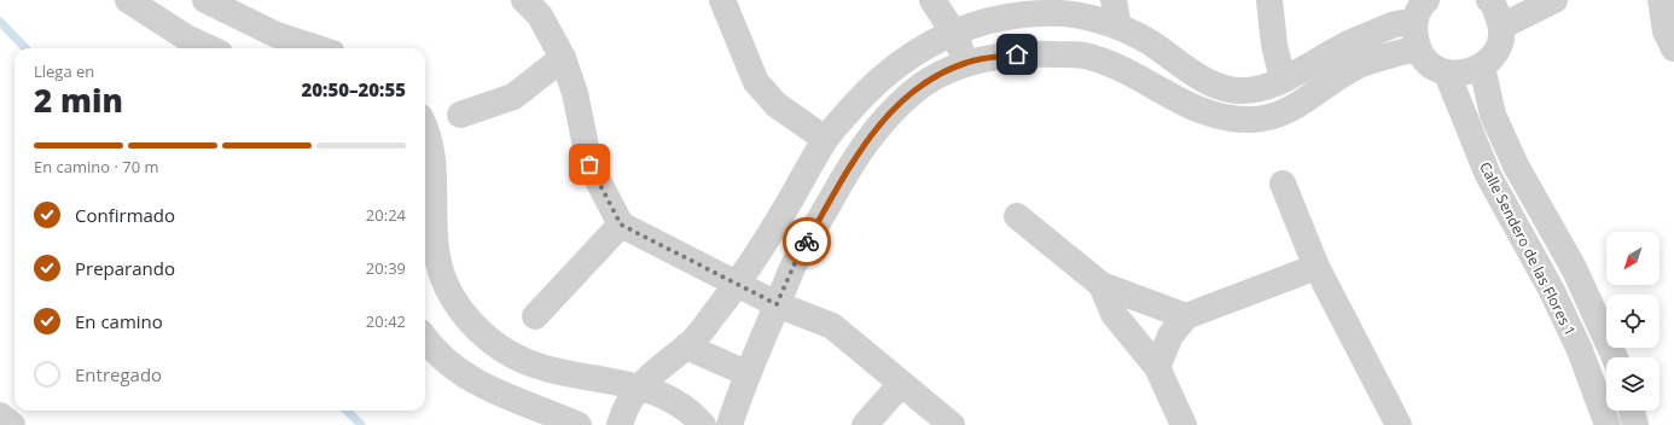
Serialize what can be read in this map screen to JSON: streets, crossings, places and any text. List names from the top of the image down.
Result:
{
  "streets": {
    "street": ["Calle Sendero de las Flores 1"]
  },
  "north": "bottom left",
  "page": {
    "heading": ["2 min", "Llega en", "20:50–20:55"],
    "bar": "En camino · 70 m",
    "list": [
      ["Confirmado", "20:24"],
      ["Preparando", "20:39"],
      ["En camino", "20:42"],
      "Entregado"
    ]
  }
}
